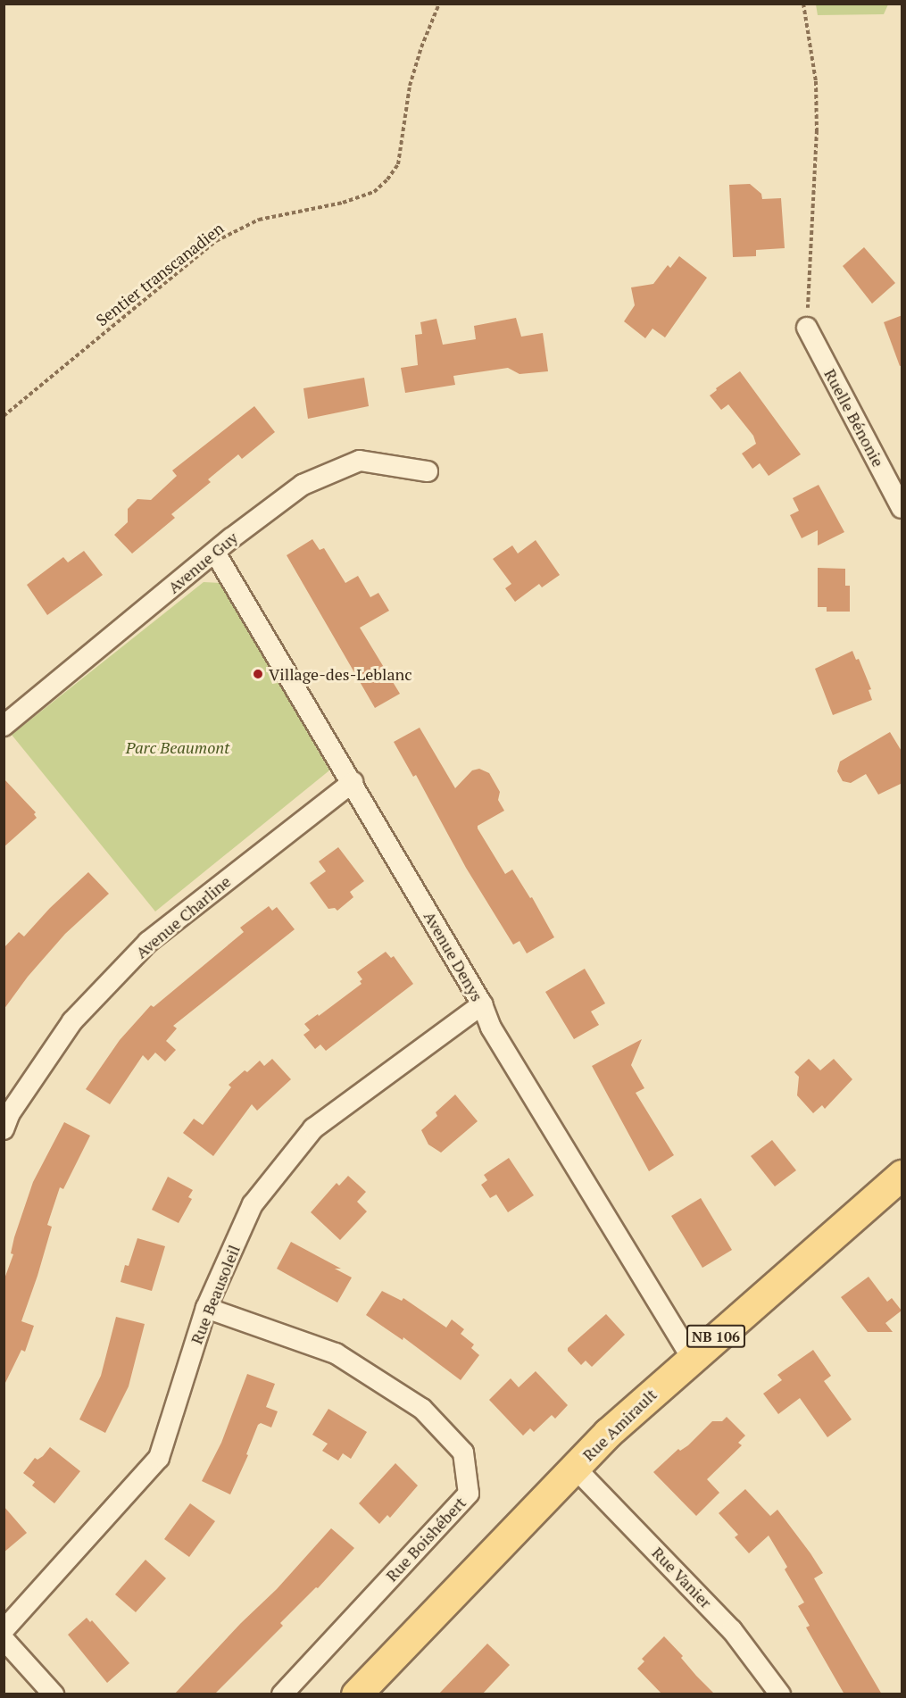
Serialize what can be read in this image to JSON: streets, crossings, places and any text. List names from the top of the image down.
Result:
{
  "streets": {
    "main road": ["NB 106", "Rue Amirault"],
    "street": [
      "Ruelle Bénonie",
      "Avenue Guy",
      "Avenue Charline",
      "Avenue Denys",
      "Rue Beausoleil",
      "Rue Boishébert",
      "Rue Vanier"
    ],
    "path": ["Sentier transcanadien"]
  },
  "crossings": [
    ["Avenue Guy", "Avenue Denys"],
    ["Avenue Charline", "Avenue Denys"],
    ["Avenue Denys", "Rue Beausoleil"],
    ["Avenue Denys", "Rue Amirault"],
    ["Rue Beausoleil", "Rue Boishébert"],
    ["Rue Amirault", "Rue Vanier"]
  ],
  "parks": ["Parc Beaumont"],
  "places": ["Village-des-Leblanc"]
}
